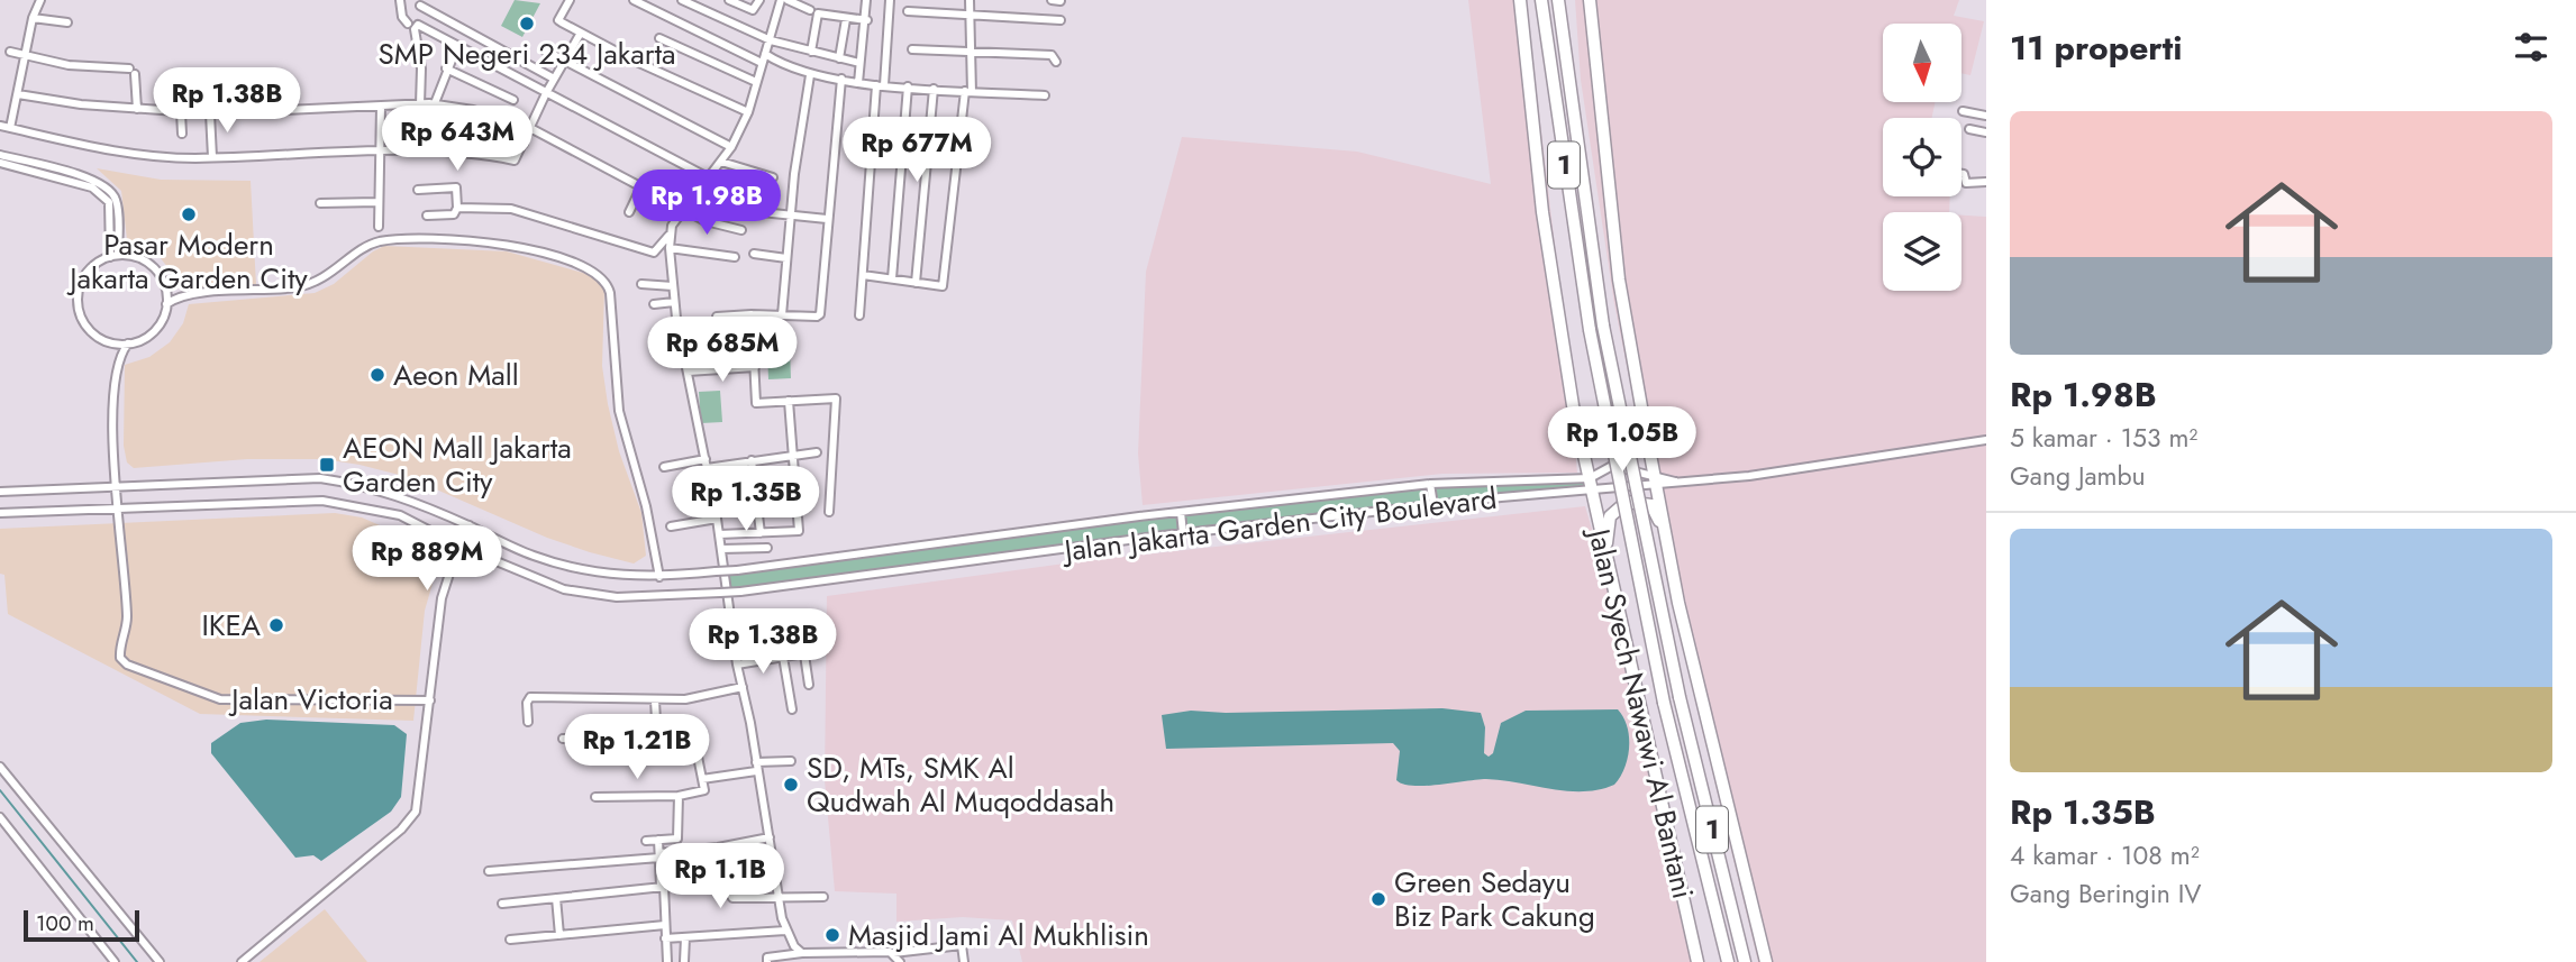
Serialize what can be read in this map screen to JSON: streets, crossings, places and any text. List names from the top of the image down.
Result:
{
  "streets": {
    "highway": ["1", "Jalan Syech Nawawi Al Bantani"],
    "street": ["Jalan Jakarta Garden City Boulevard", "Jalan Victoria"]
  },
  "crossings": [
    ["Jalan Jakarta Garden City Boulevard", "Jalan Victoria"],
    ["Jalan Jakarta Garden City Boulevard", "Jalan Syech Nawawi Al Bantani"]
  ],
  "places": {
    "other": [
      "SMP Negeri 234 Jakarta",
      "Pasar Modern Jakarta Garden City",
      "Aeon Mall",
      "IKEA",
      "SD, MTs, SMK Al Qudwah Al Muqoddasah",
      "Green Sedayu Biz Park Cakung",
      "Masjid Jami Al Mukhlisin"
    ],
    "transit": ["AEON Mall Jakarta Garden City"]
  },
  "scale_bar": "100 m",
  "north": "bottom",
  "page": {
    "heading": "11 properti",
    "price": [
      "Rp 1.38B",
      "Rp 643M",
      "Rp 677M",
      "Rp 1.98B",
      "Rp 685M",
      "Rp 1.05B",
      "Rp 1.35B",
      "Rp 889M",
      "Rp 1.38B",
      "Rp 1.21B",
      "Rp 1.1B"
    ],
    "list": [
      {
        "name": "Rp 1.98B",
        "note": "5 kamar · 153 m² · Gang Jambu"
      },
      {
        "name": "Rp 1.35B",
        "note": "4 kamar · 108 m² · Gang Beringin IV"
      }
    ],
    "scale": "100 m"
  }
}
